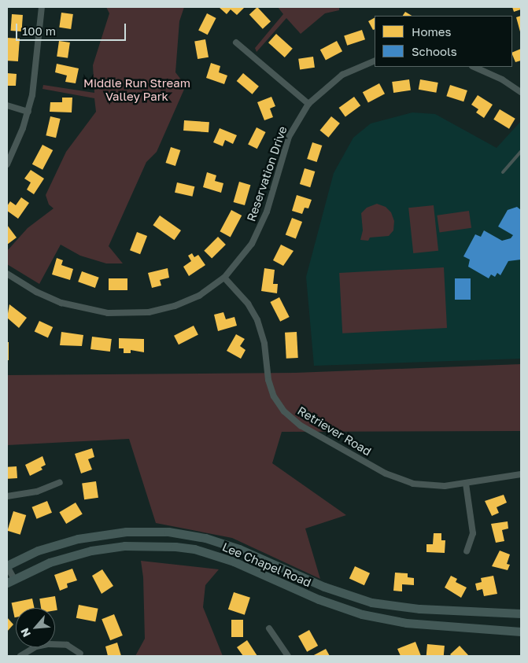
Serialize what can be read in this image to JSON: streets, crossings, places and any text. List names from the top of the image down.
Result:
{
  "streets": {
    "main road": ["Lee Chapel Road"],
    "street": ["Reservation Drive", "Retriever Road"]
  },
  "crossings": [
    ["Reservation Drive", "Retriever Road"]
  ],
  "parks": ["Middle Run Stream Valley Park"],
  "legend": ["Homes", "Schools"],
  "scale_bar": "100 m",
  "north": "bottom left"
}
